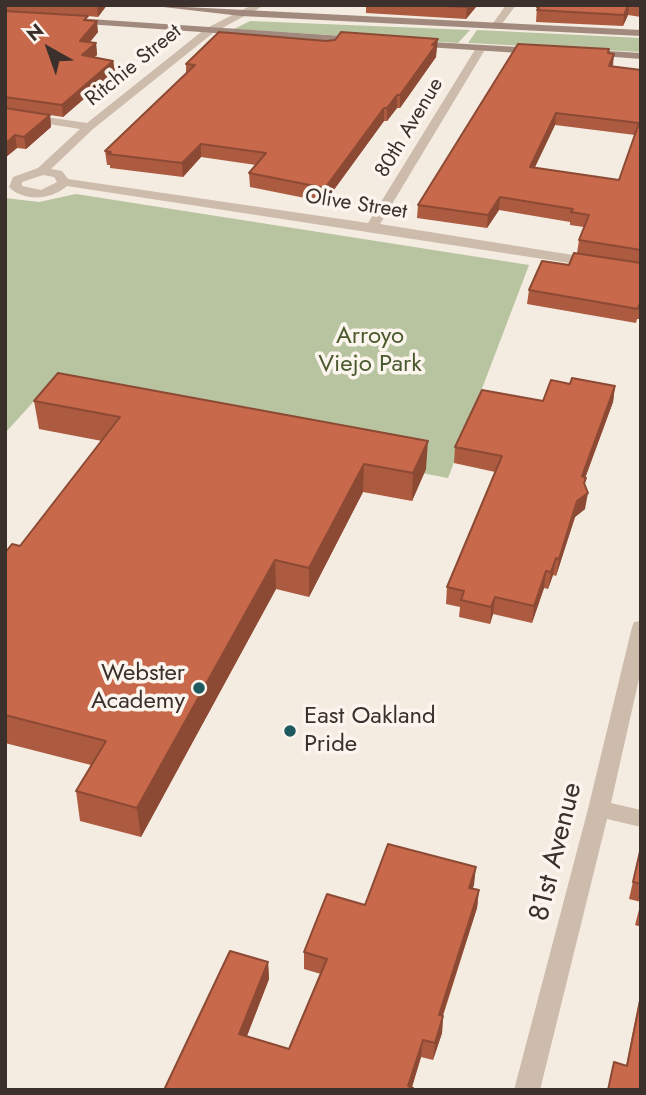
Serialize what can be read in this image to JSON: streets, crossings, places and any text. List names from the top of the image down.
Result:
{
  "streets": {
    "street": [
      "Ritchie Street",
      "80th Avenue",
      "Olive Street",
      "81st Avenue"
    ]
  },
  "crossings": [
    ["Ritchie Street", "Olive Street"],
    ["80th Avenue", "Olive Street"]
  ],
  "parks": ["Arroyo Viejo Park"],
  "places": ["Webster Academy", "East Oakland Pride"],
  "north": "top left"
}
